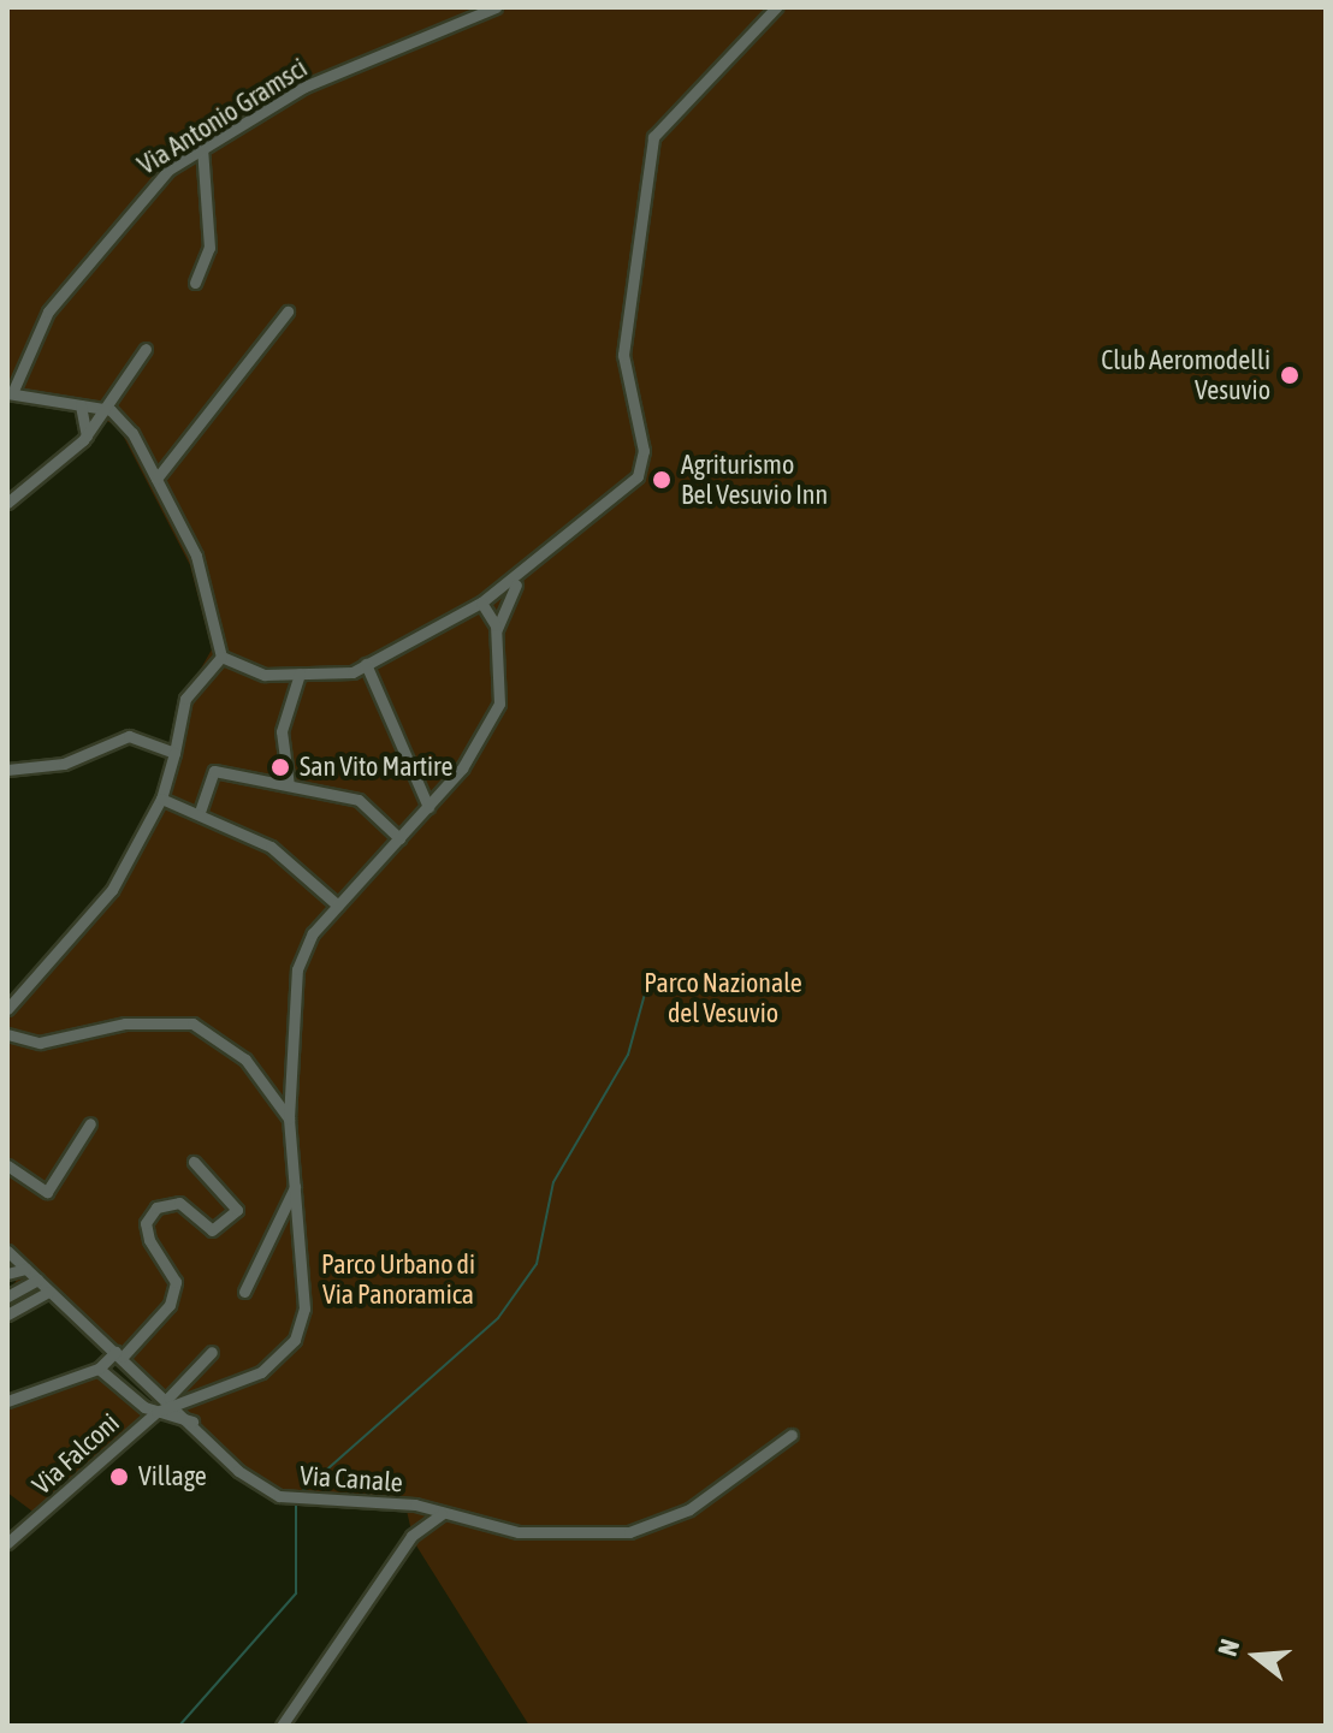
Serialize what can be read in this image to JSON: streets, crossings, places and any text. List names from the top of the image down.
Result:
{
  "streets": {
    "street": ["Via Antonio Gramsci", "Via Falconi", "Via Canale"]
  },
  "crossings": [
    ["Via Falconi", "Via Canale"]
  ],
  "parks": ["Parco Nazionale del Vesuvio", "Parco Urbano di Via Panoramica"],
  "places": [
    "Club Aeromodelli Vesuvio",
    "Agriturismo Bel Vesuvio Inn",
    "San Vito Martire",
    "Village"
  ],
  "north": "left"
}
